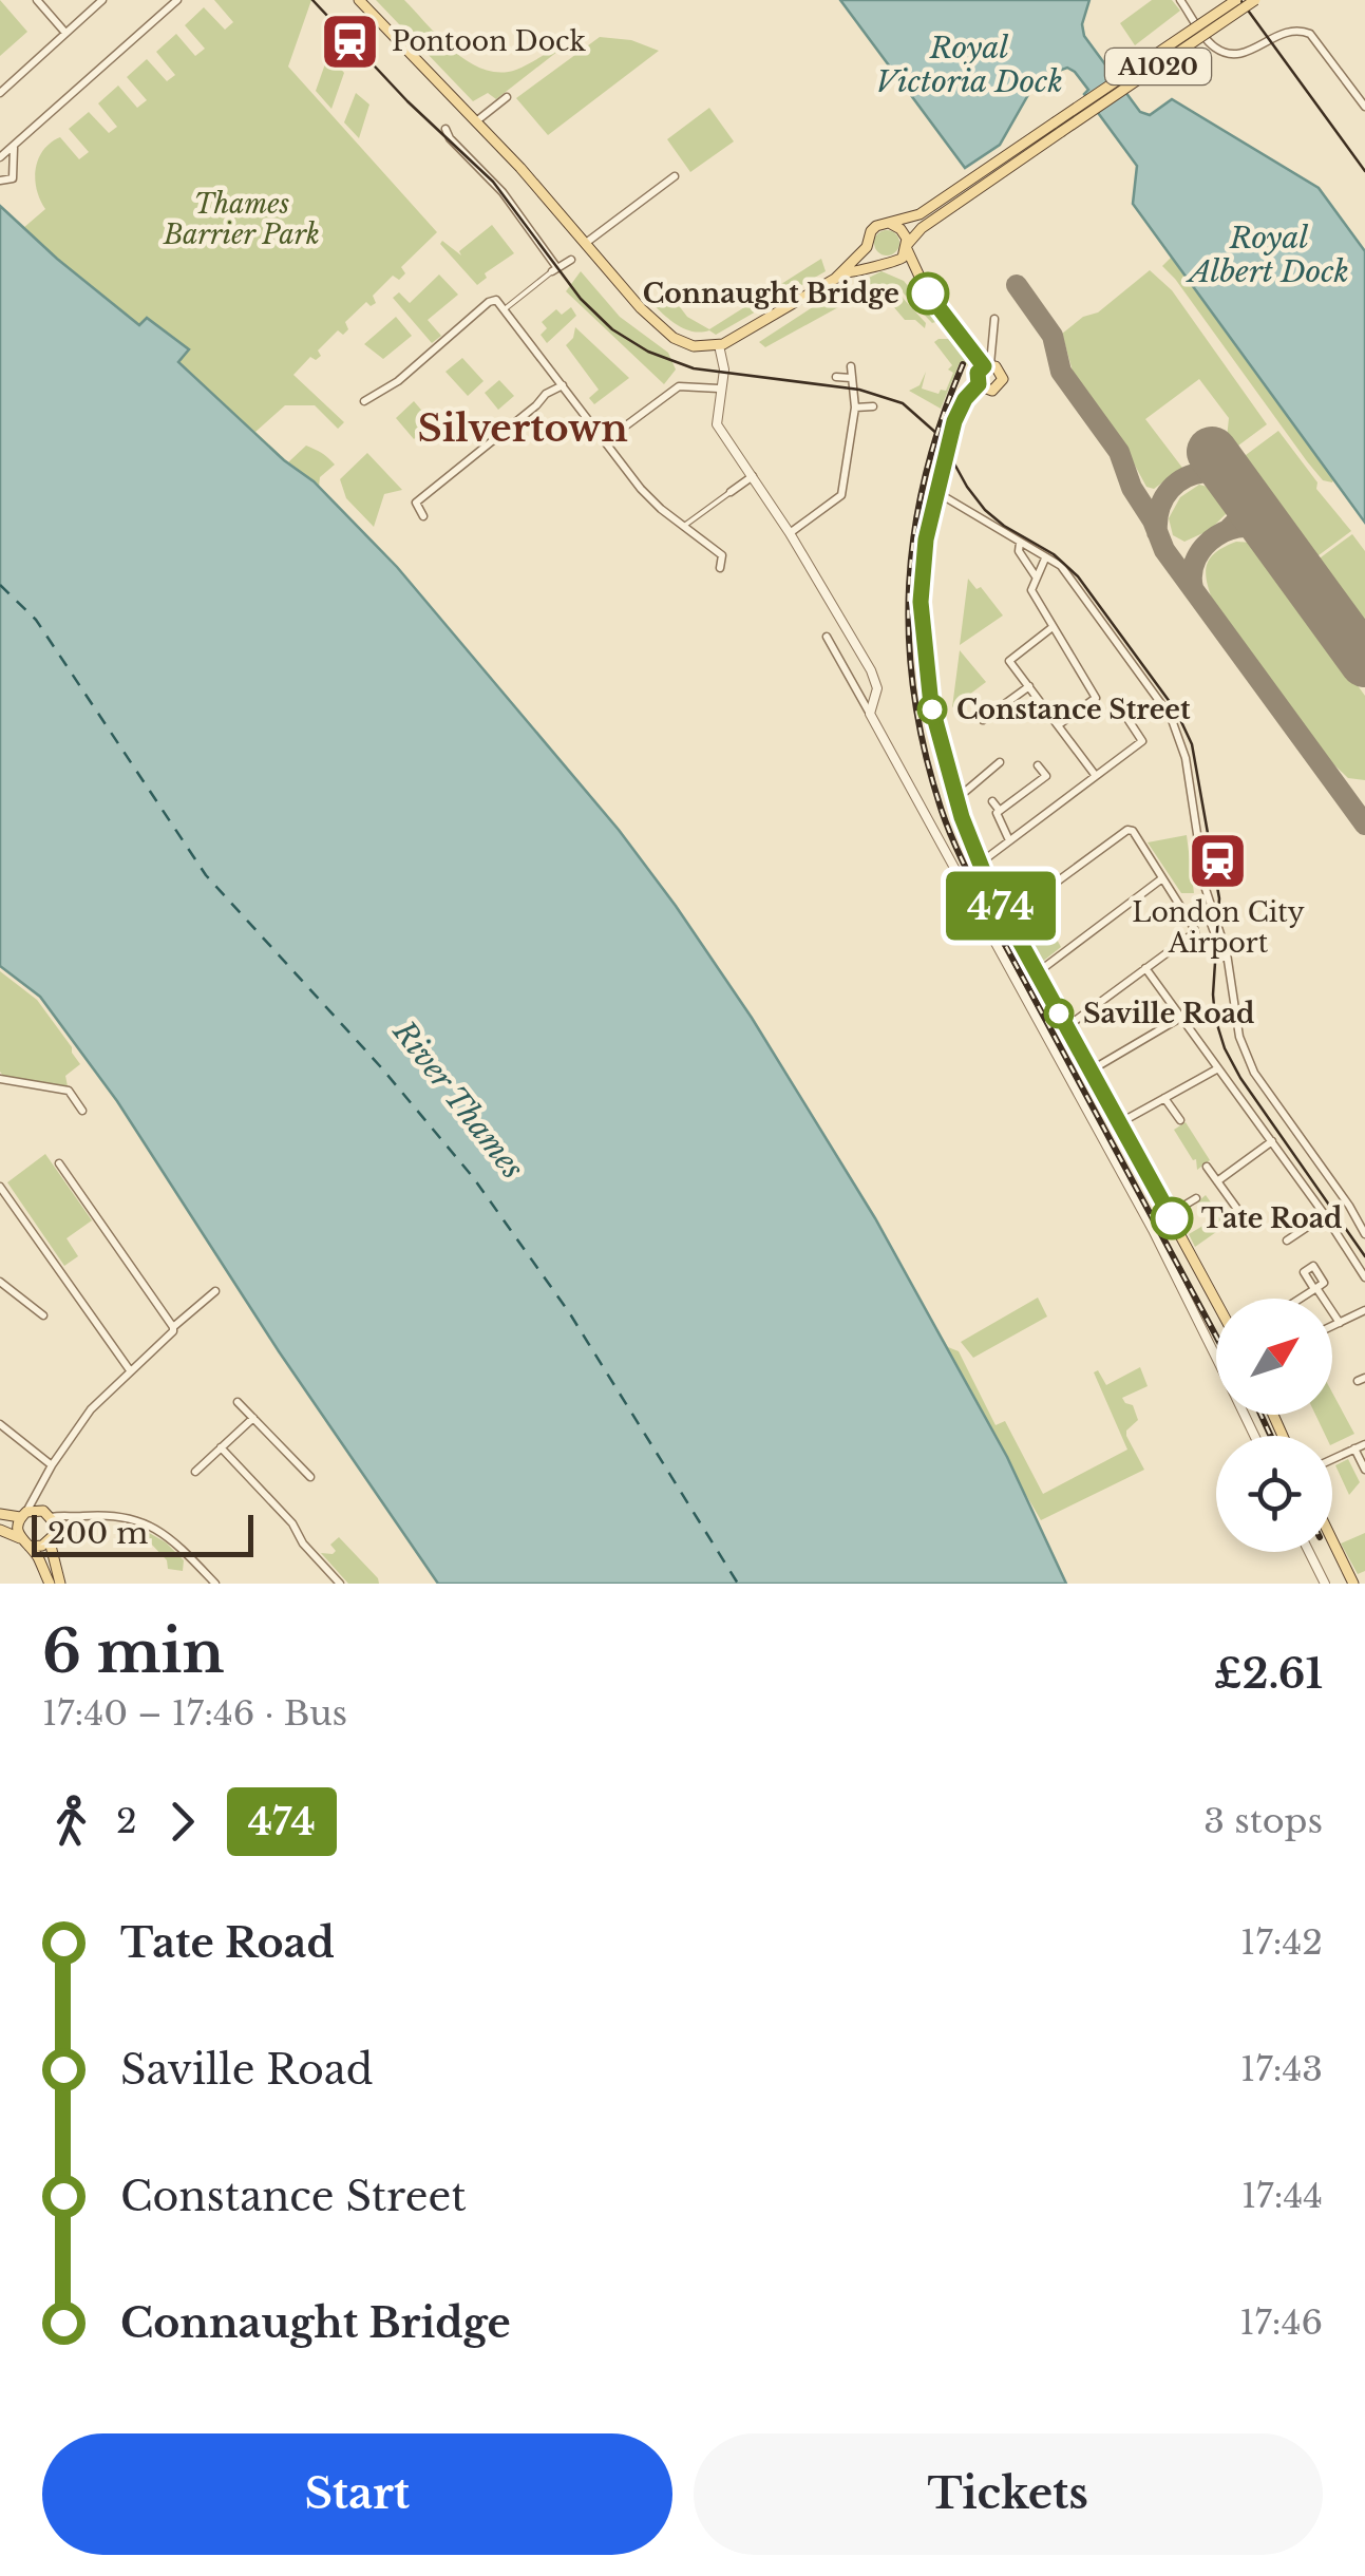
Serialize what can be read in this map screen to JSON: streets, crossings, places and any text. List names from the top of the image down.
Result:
{
  "streets": {
    "main road": ["A1020"]
  },
  "districts": ["Silvertown"],
  "water": ["Royal Victoria Dock", "Royal Albert Dock", "River Thames"],
  "parks": ["Thames Barrier Park"],
  "places": {
    "station": ["Pontoon Dock", "London City Airport"],
    "other": [
      "Connaught Bridge",
      "Constance Street",
      "Saville Road",
      "Tate Road"
    ]
  },
  "lines": ["bus line 474"],
  "scale_bar": "200 m",
  "north": "top right",
  "page": {
    "on_map": "474",
    "scale": "200 m",
    "heading": ["6 min", "17:40 – 17:46 · Bus", "£2.61"],
    "legs": ["2", "474", "3 stops"],
    "list": [
      {
        "name": "Tate Road",
        "value": "17:42"
      },
      {
        "name": "Saville Road",
        "value": "17:43"
      },
      {
        "name": "Constance Street",
        "value": "17:44"
      },
      {
        "name": "Connaught Bridge",
        "value": "17:46"
      }
    ],
    "buttons": ["Start", "Tickets"]
  }
}
